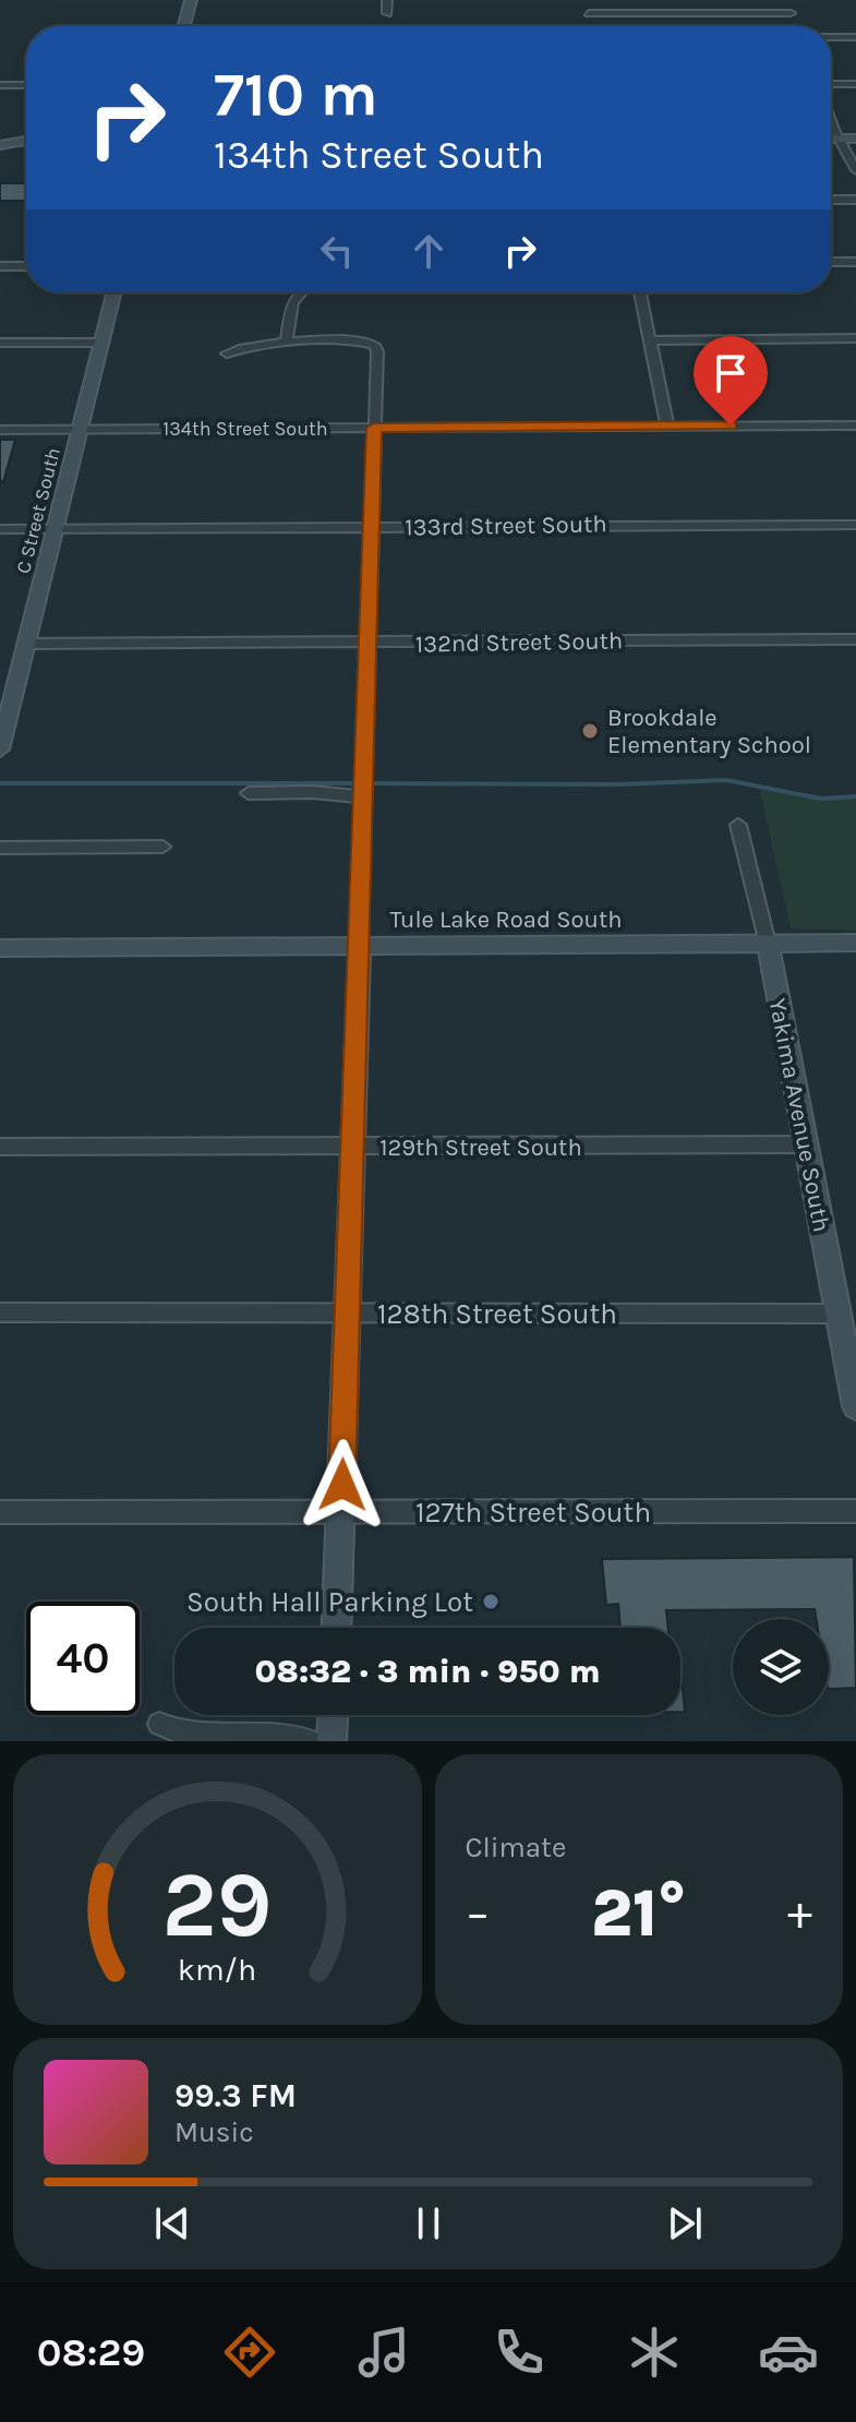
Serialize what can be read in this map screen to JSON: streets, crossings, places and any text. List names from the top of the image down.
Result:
{
  "streets": {
    "street": [
      "134th Street South",
      "C Street South",
      "133rd Street South",
      "132nd Street South",
      "Tule Lake Road South",
      "Yakima Avenue South",
      "129th Street South",
      "128th Street South",
      "127th Street South"
    ]
  },
  "crossings": [
    ["134th Street South", "C Street South"],
    ["C Street South", "133rd Street South"],
    ["C Street South", "132nd Street South"],
    ["Tule Lake Road South", "Yakima Avenue South"],
    ["Yakima Avenue South", "129th Street South"],
    ["Yakima Avenue South", "128th Street South"]
  ],
  "places": ["Brookdale Elementary School", "South Hall Parking Lot"],
  "page": {
    "turn": ["710 m", "134th Street South"],
    "limit": "40",
    "trip": "08:32 · 3 min · 950 m",
    "tile": "Climate",
    "heat": ["−", "21°", "+"],
    "song": ["99.3 FM", "Music"],
    "tabs": "08:29",
    "gauge": ["29", "km/h"]
  }
}
